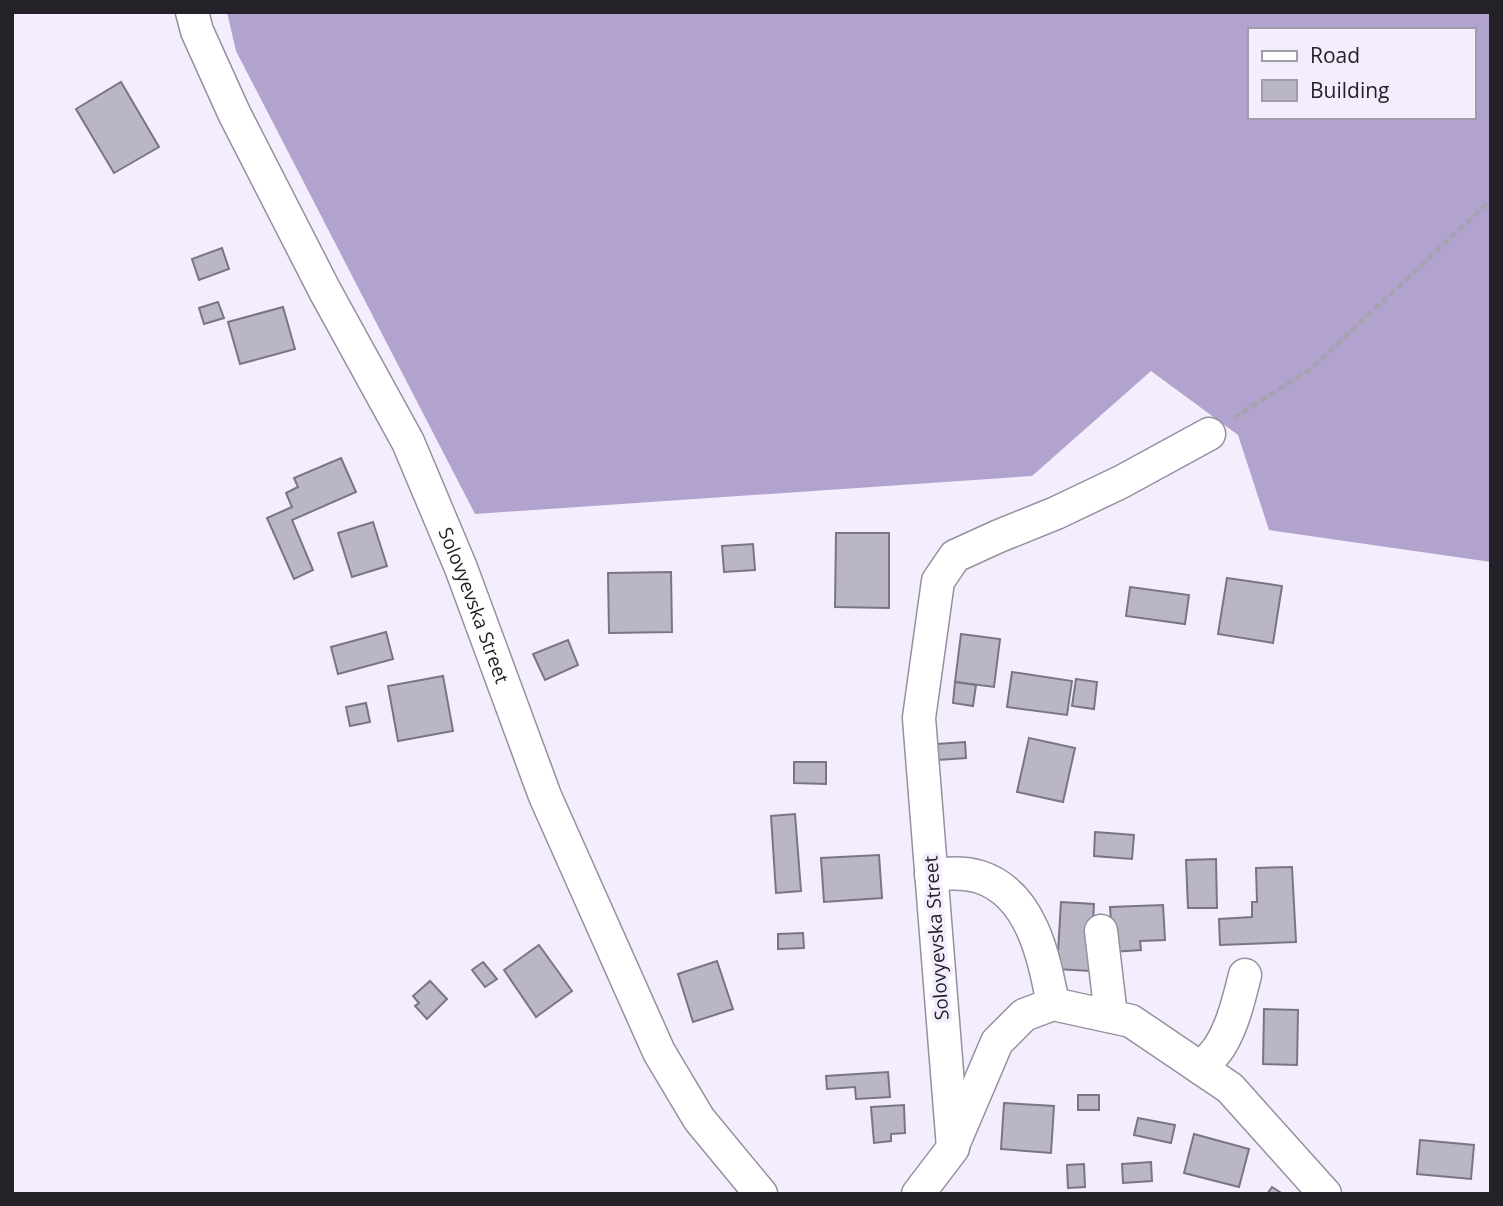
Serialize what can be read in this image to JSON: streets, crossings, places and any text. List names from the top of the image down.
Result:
{
  "streets": {
    "street": ["Solovyevska Street"]
  },
  "legend": ["Road", "Building"]
}
